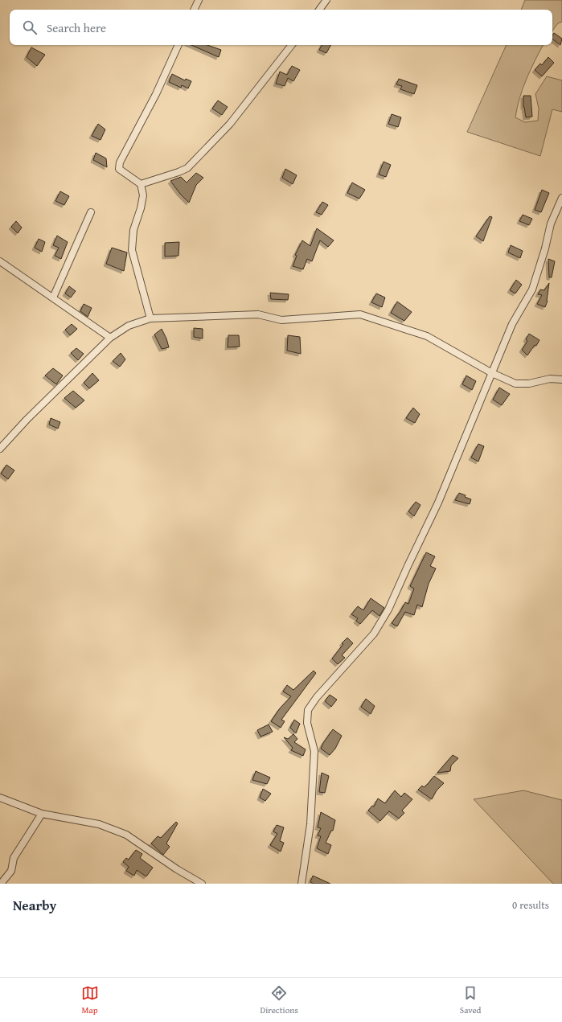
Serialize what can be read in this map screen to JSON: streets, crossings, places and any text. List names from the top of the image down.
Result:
{
  "page": {
    "search": "Search here",
    "heading": ["Nearby", "0 results"],
    "nav": ["Map", "Directions", "Saved"]
  }
}
